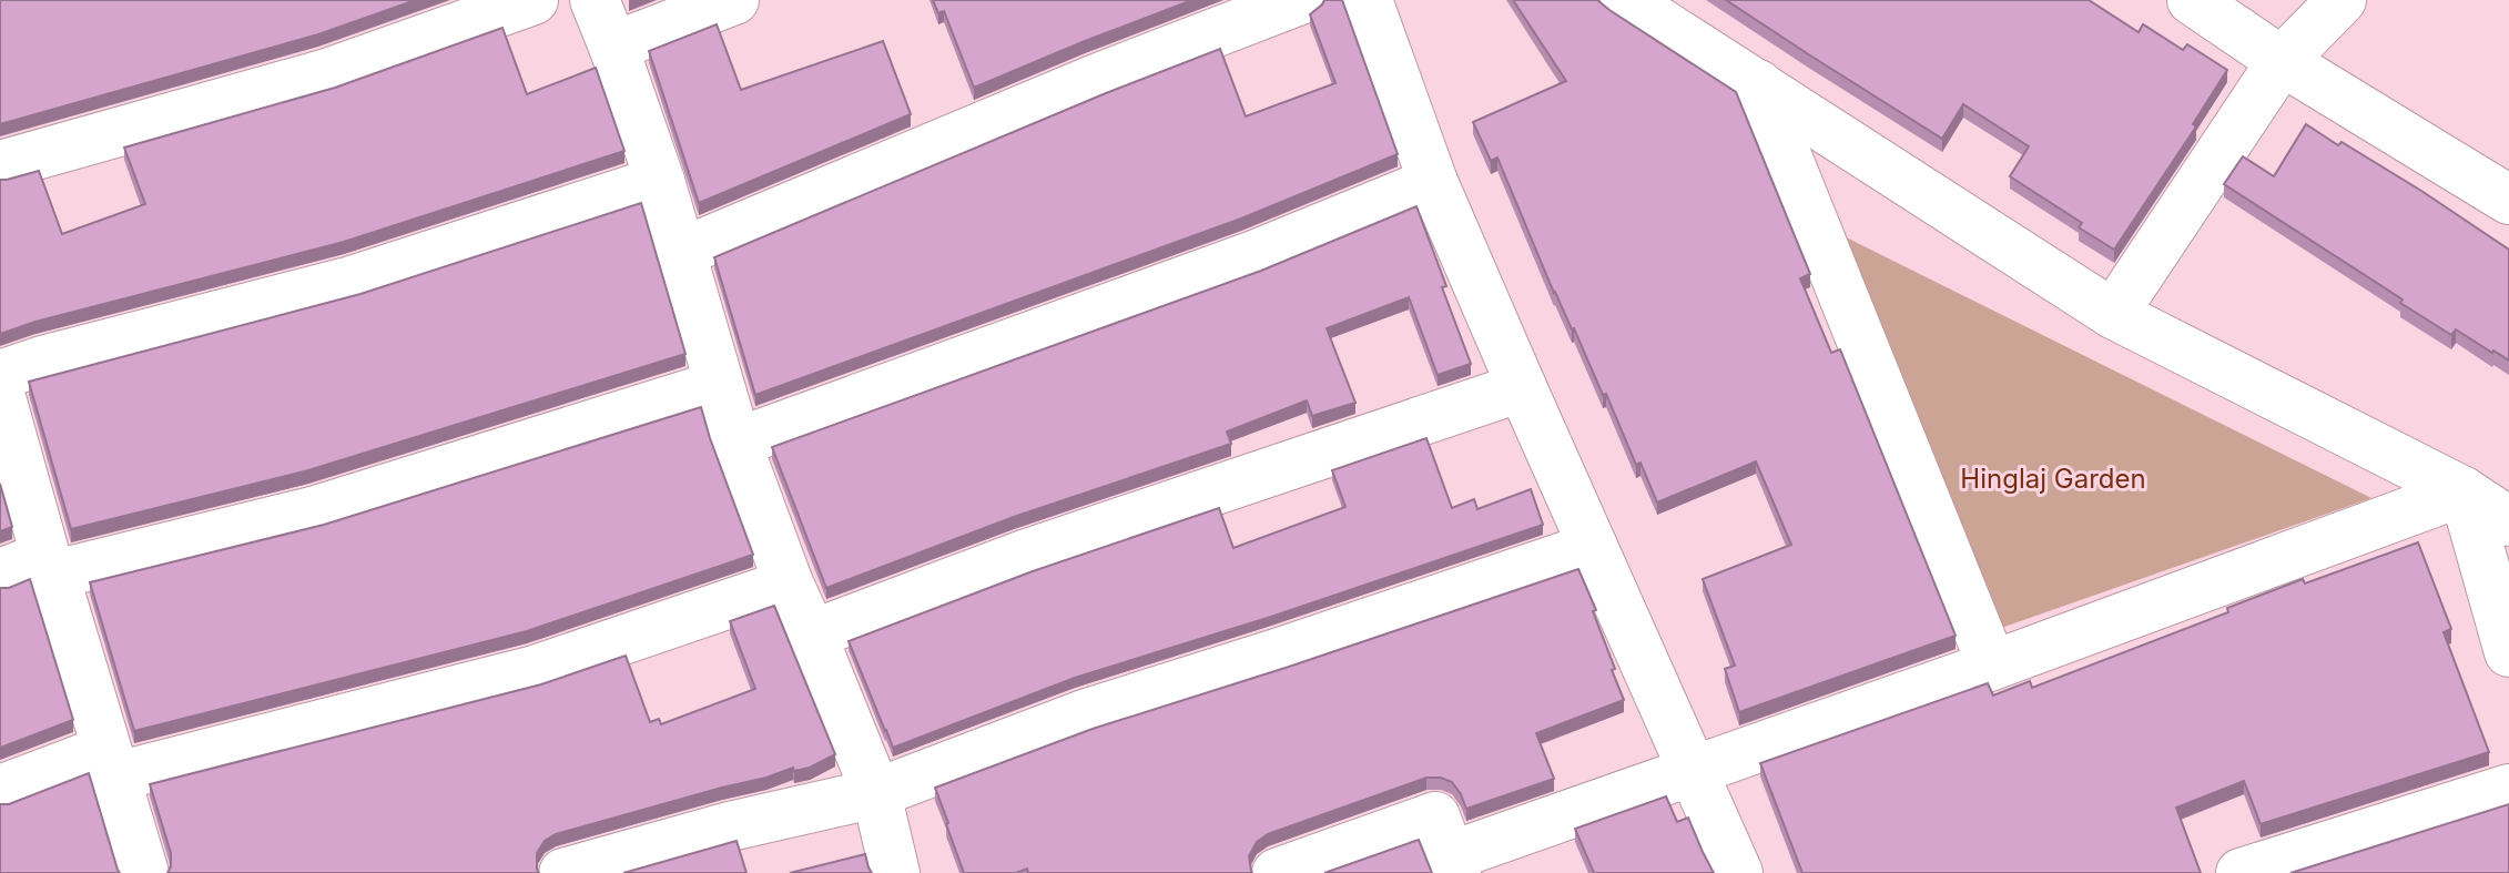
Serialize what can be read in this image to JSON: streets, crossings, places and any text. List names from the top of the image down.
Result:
{
  "parks": ["Hinglaj Garden"]
}
